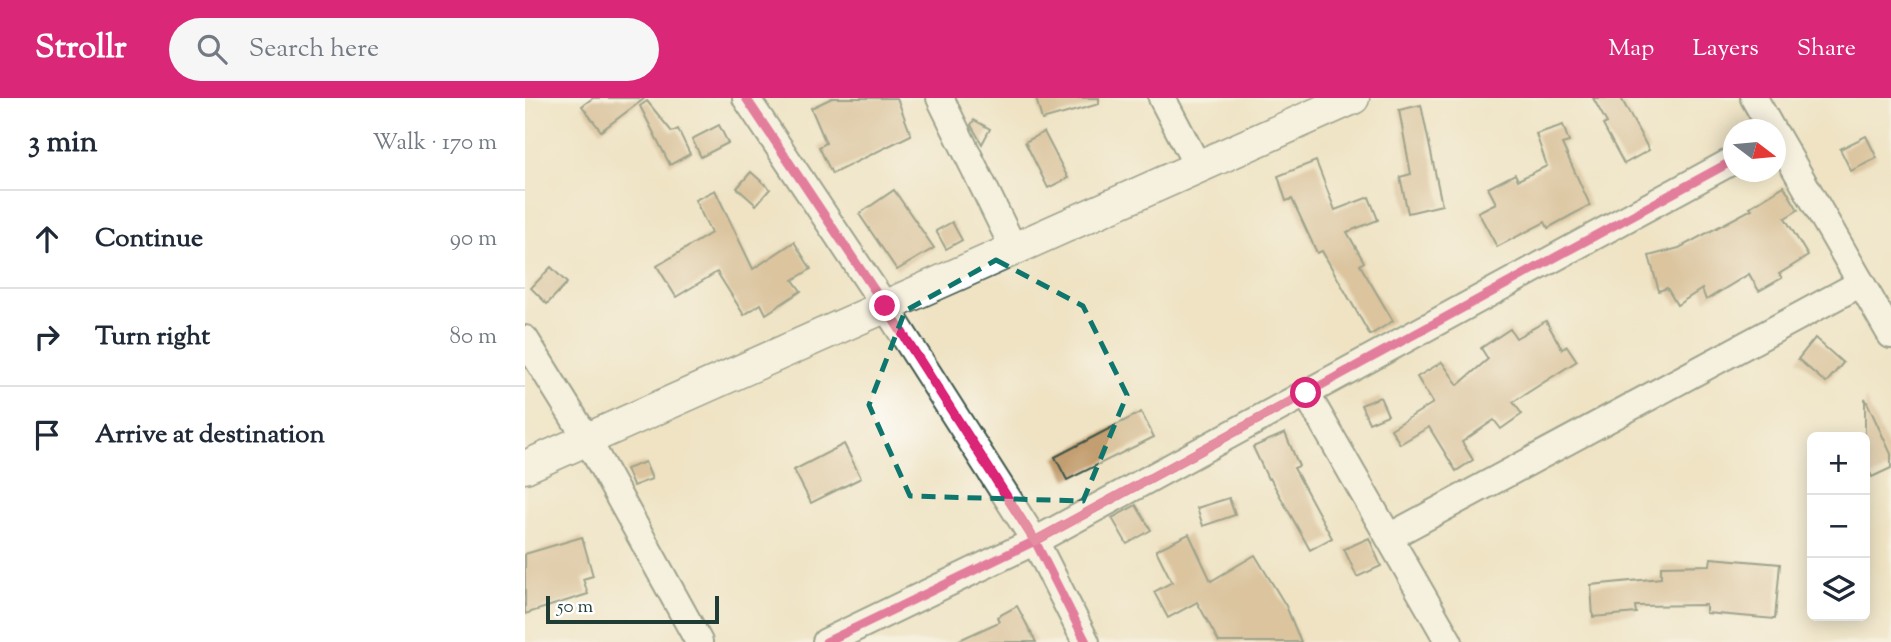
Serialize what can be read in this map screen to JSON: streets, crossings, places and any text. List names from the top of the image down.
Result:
{
  "scale_bar": "50 m",
  "north": "right",
  "page": {
    "header": "Strollr",
    "search": "Search here",
    "nav": ["Map", "Layers", "Share"],
    "heading": ["3 min", "Walk · 170 m"],
    "list": [
      ["Continue", "90 m"],
      ["Turn right", "80 m"],
      "Arrive at destination"
    ],
    "map_buttons": ["+", "−"],
    "scale": "50 m"
  }
}
